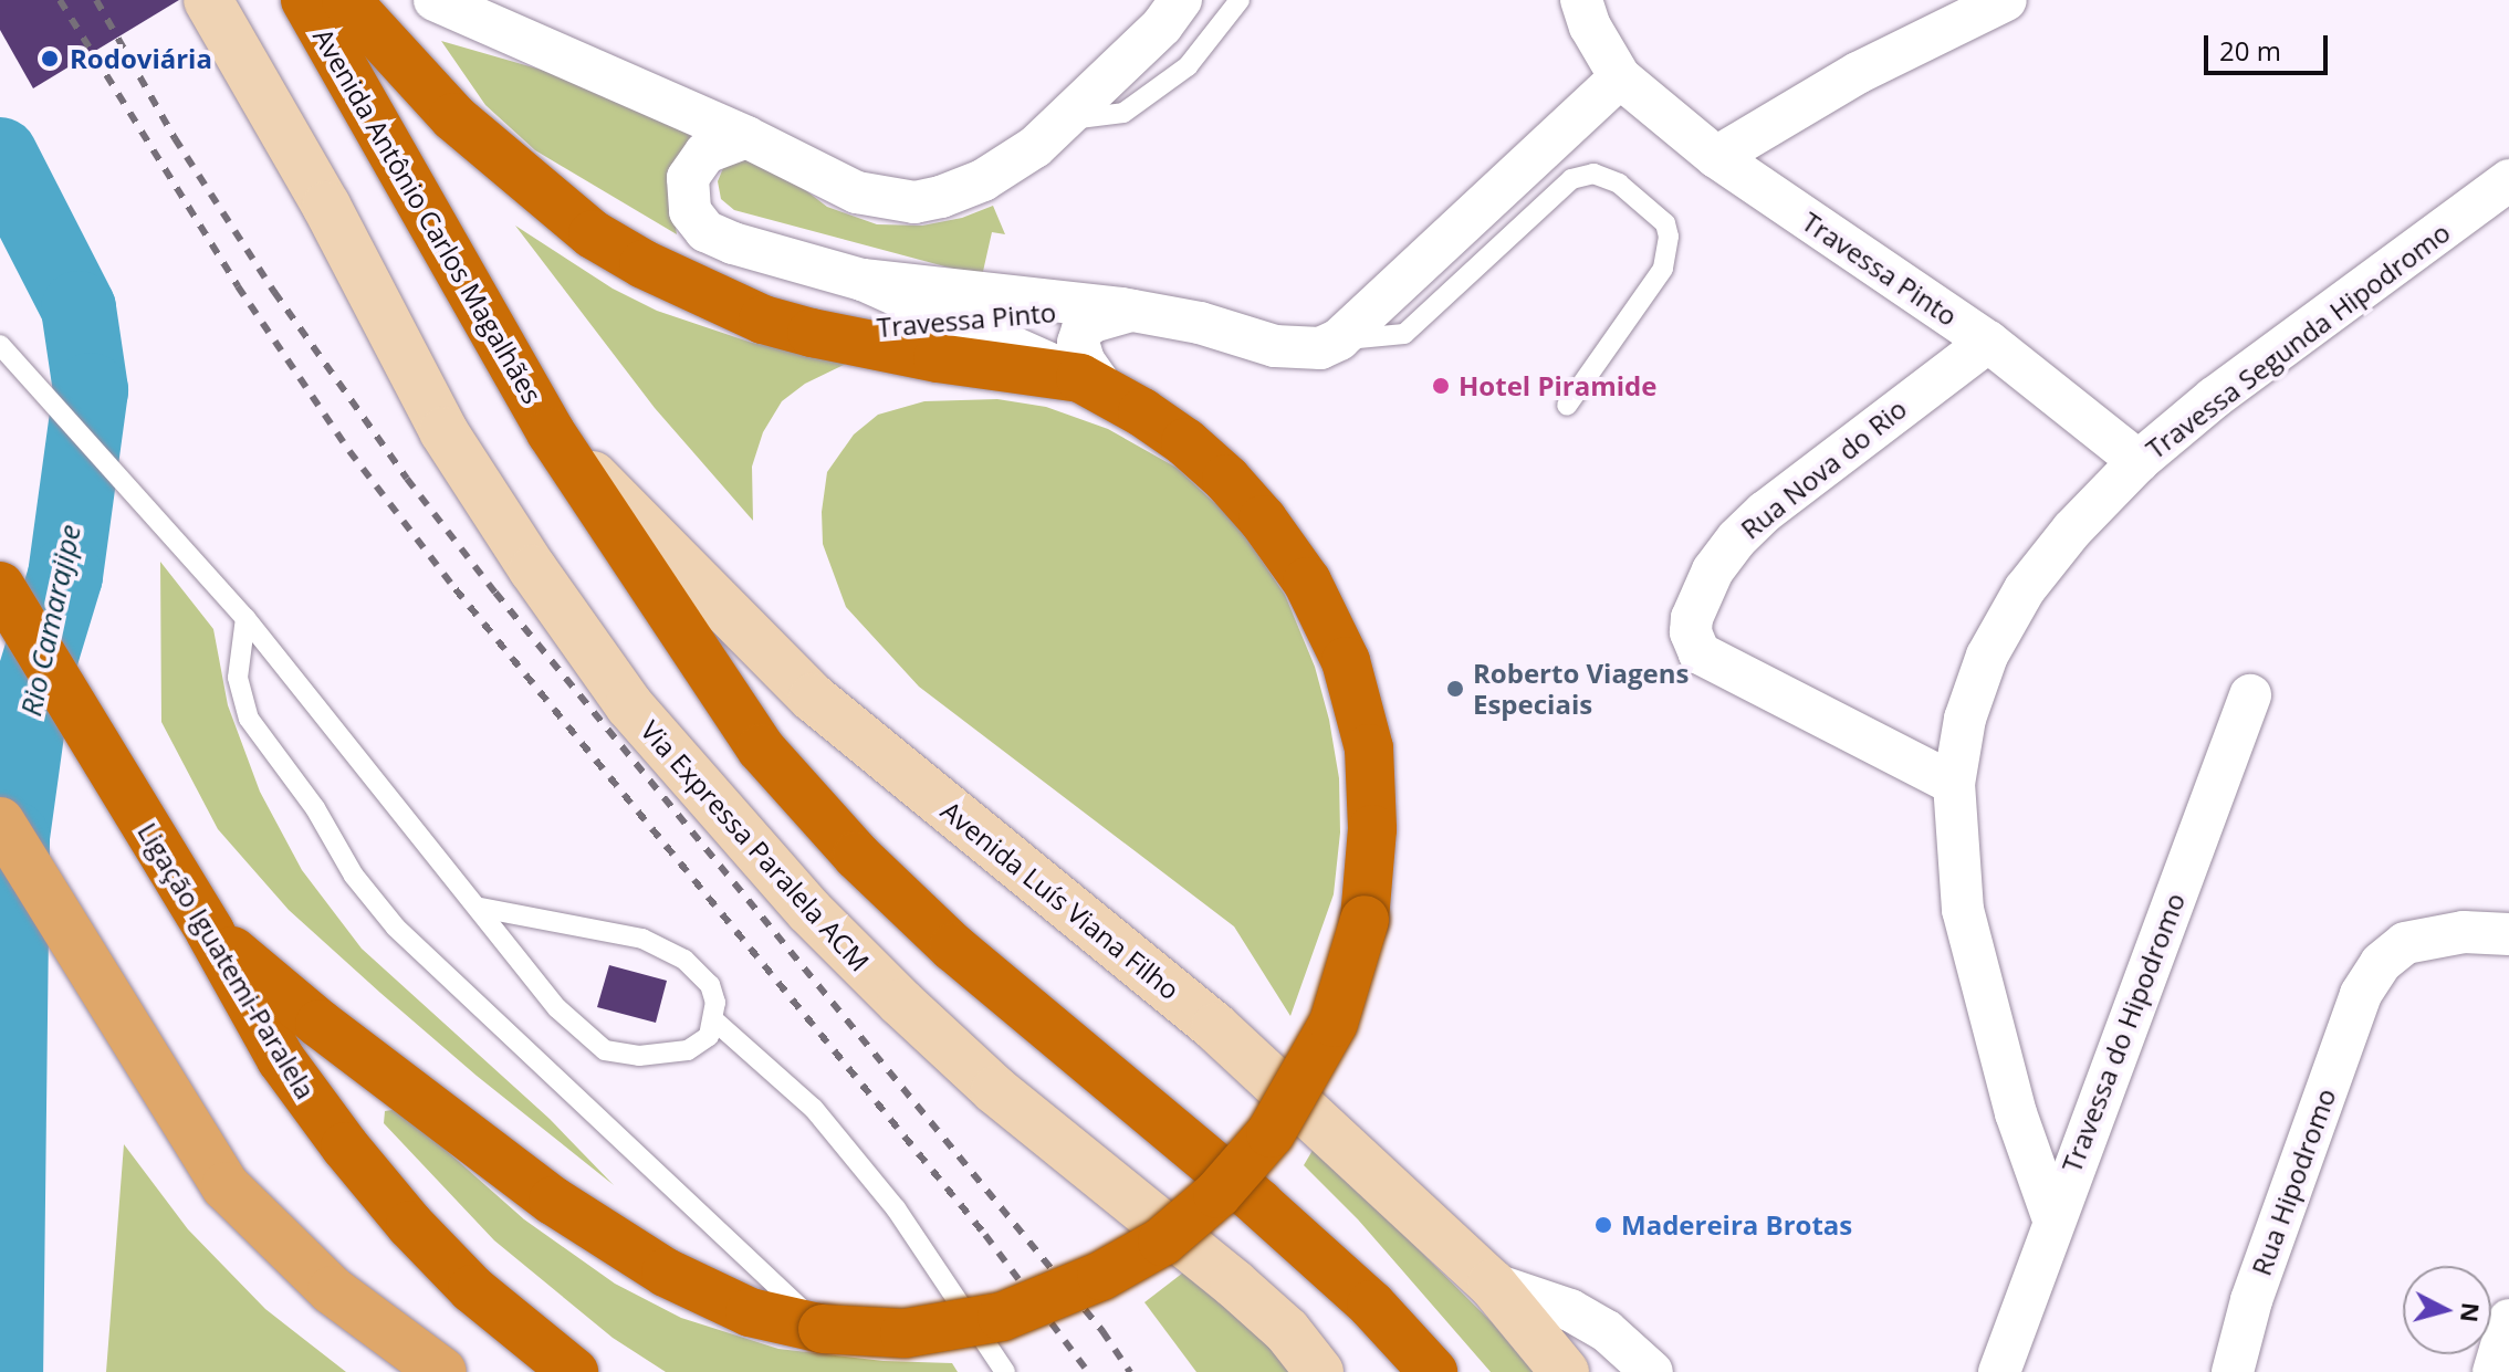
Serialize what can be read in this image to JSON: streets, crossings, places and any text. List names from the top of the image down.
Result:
{
  "streets": {
    "highway": ["Avenida Antônio Carlos Magalhães", "Ligação Iguatemi-Paralela"],
    "main road": ["Via Expressa Paralela ACM", "Avenida Luís Viana Filho"],
    "street": [
      "Travessa Pinto",
      "Travessa Segunda Hipodromo",
      "Rua Nova do Rio",
      "Travessa do Hipodromo",
      "Rua Hipodromo"
    ]
  },
  "crossings": [
    ["Avenida Antônio Carlos Magalhães", "Avenida Luís Viana Filho"],
    ["Travessa Pinto", "Travessa Segunda Hipodromo"],
    ["Travessa Pinto", "Rua Nova do Rio"],
    ["Travessa Segunda Hipodromo", "Rua Nova do Rio"],
    ["Travessa Segunda Hipodromo", "Travessa do Hipodromo"]
  ],
  "water": ["Rio Camarajipe"],
  "places": [
    "Rodoviária",
    "Hotel Piramide",
    "Roberto Viagens Especiais",
    "Madereira Brotas"
  ],
  "scale_bar": "20 m",
  "north": "right"
}
